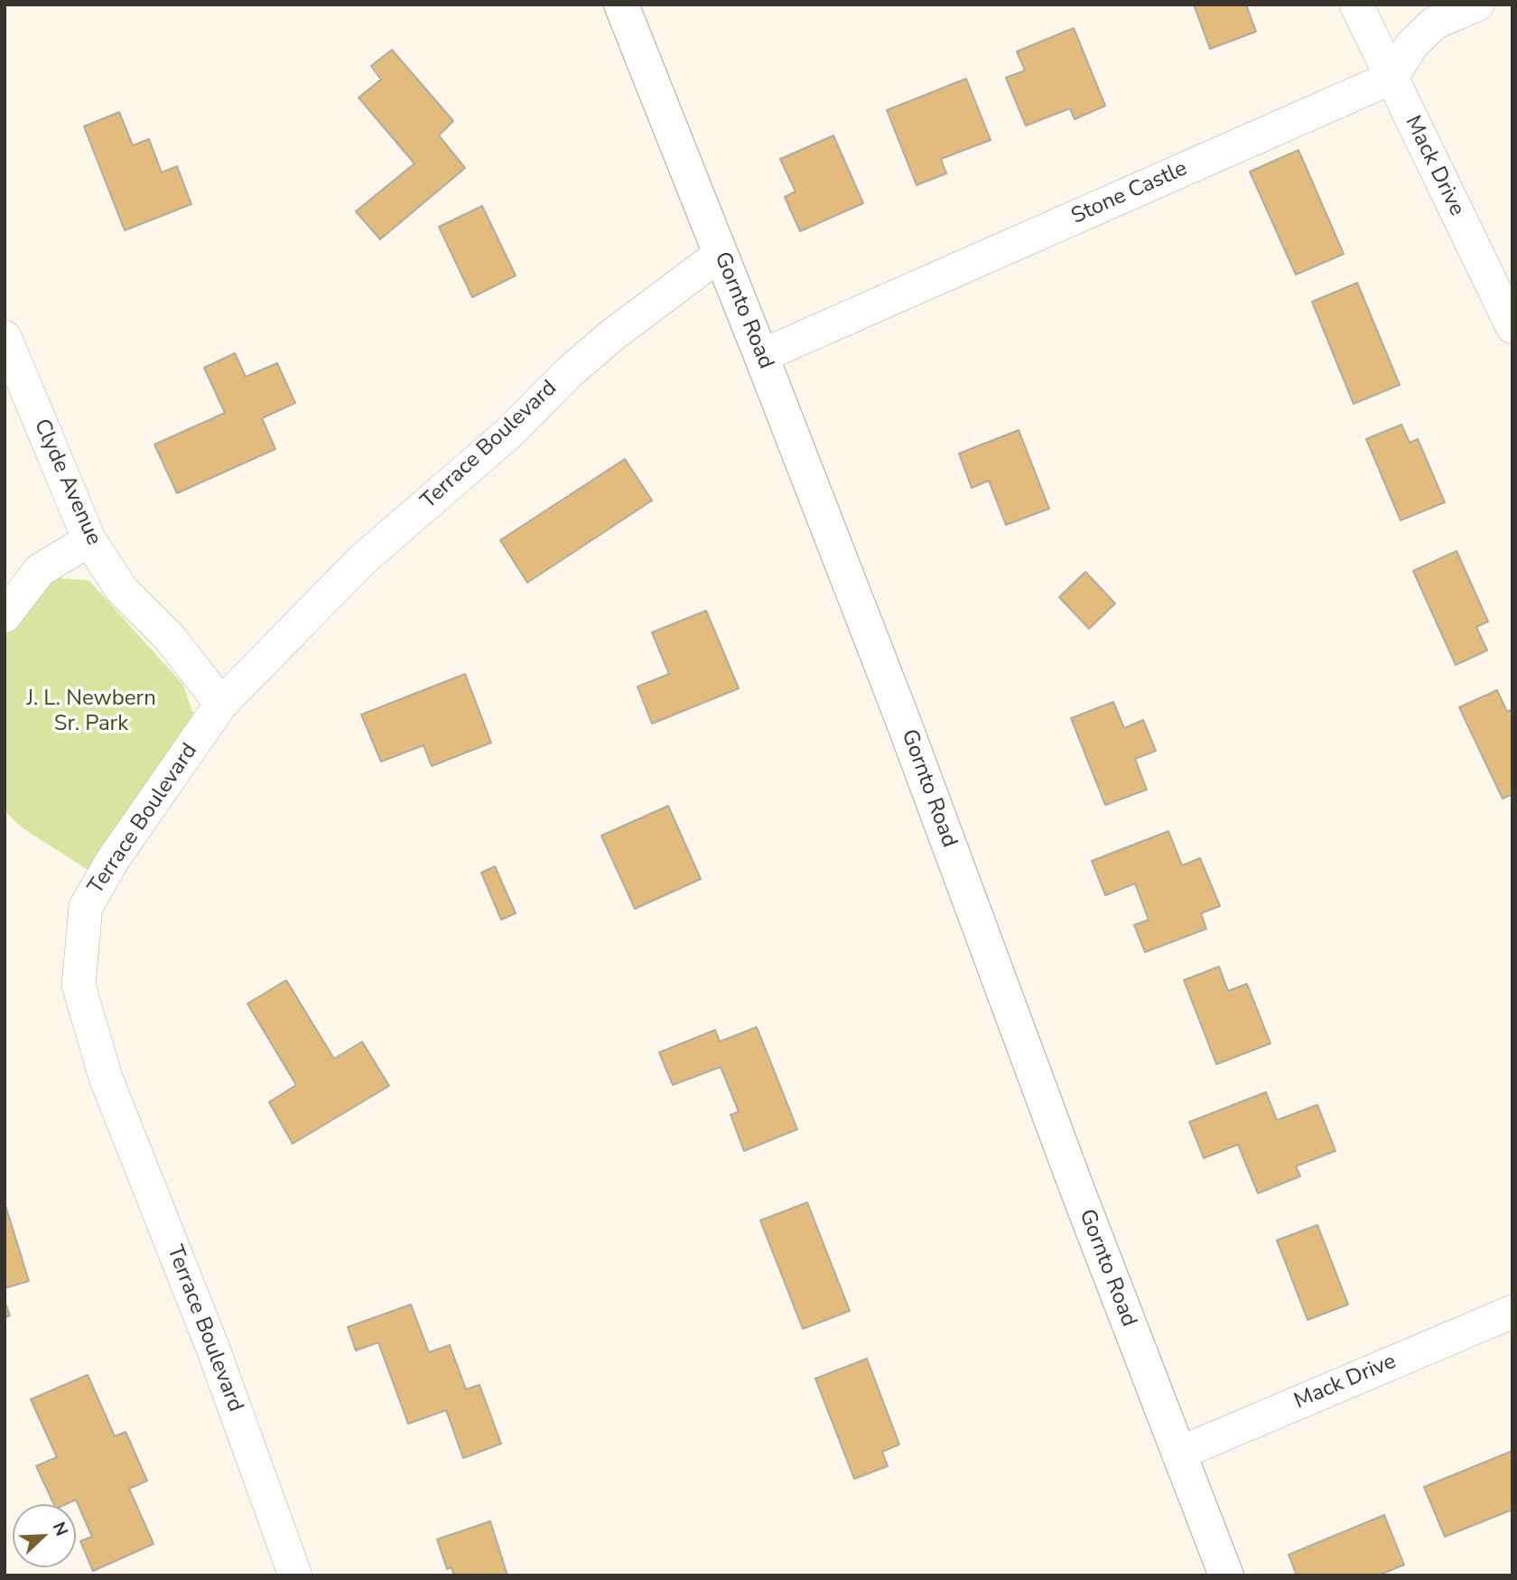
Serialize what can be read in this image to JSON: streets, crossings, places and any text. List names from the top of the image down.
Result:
{
  "streets": {
    "main road": ["Gornto Road"],
    "street": [
      "Mack Drive",
      "Stone Castle",
      "Terrace Boulevard",
      "Clyde Avenue"
    ]
  },
  "crossings": [
    ["Mack Drive", "Stone Castle"],
    ["Mack Drive", "Gornto Road"],
    ["Stone Castle", "Gornto Road"],
    ["Gornto Road", "Terrace Boulevard"],
    ["Terrace Boulevard", "Clyde Avenue"]
  ],
  "parks": ["J. L. Newbern Sr. Park"],
  "north": "top right"
}
